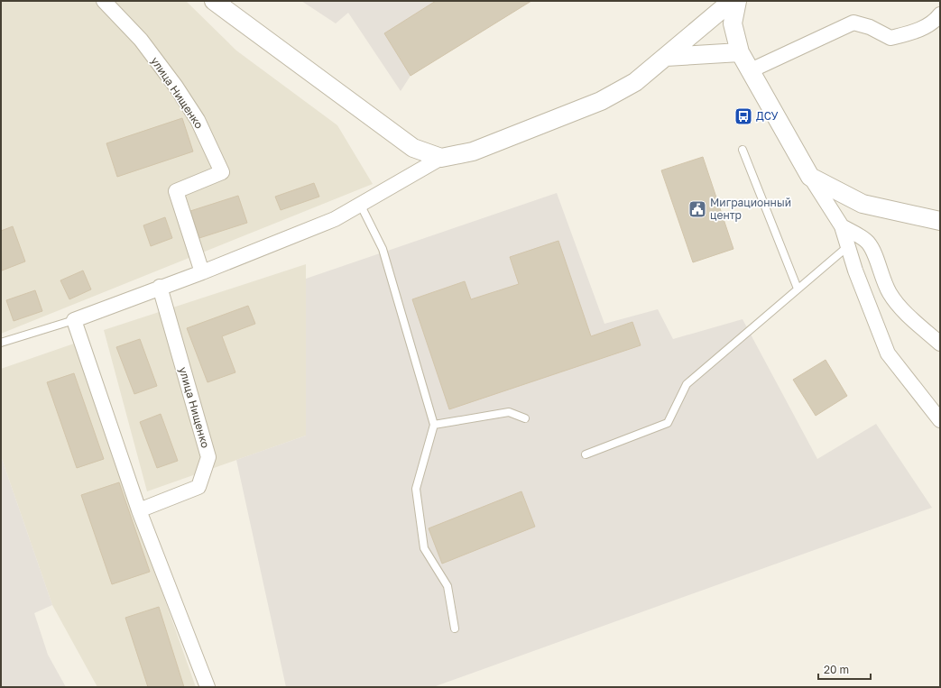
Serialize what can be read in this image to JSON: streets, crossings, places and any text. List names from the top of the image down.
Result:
{
  "streets": {
    "street": ["улица Нищенко"]
  },
  "places": {
    "bus stop": ["ДСУ"],
    "public building": ["Миграционный центр"]
  },
  "scale_bar": "20 m"
}
